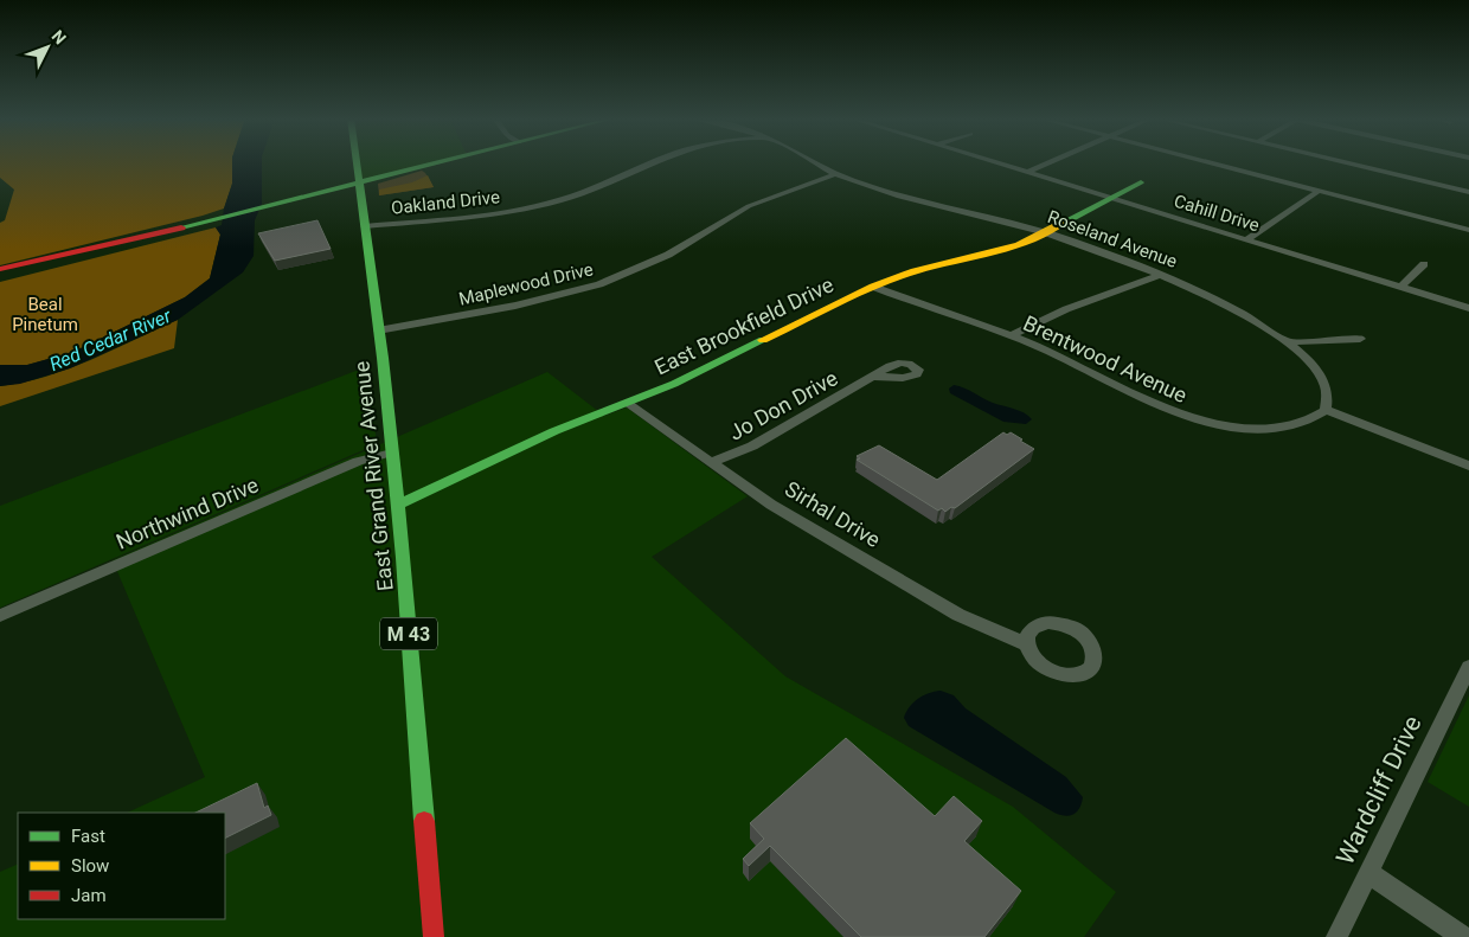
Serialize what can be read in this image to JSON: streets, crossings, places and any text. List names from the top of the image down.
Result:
{
  "streets": {
    "street": [
      "Oakland Drive",
      "Cahill Drive",
      "Roseland Avenue",
      "Maplewood Drive",
      "East Brookfield Drive",
      "Brentwood Avenue",
      "Jo Don Drive",
      "East Grand River Avenue",
      "Northwind Drive",
      "Sirhal Drive",
      "M 43",
      "Wardcliff Drive"
    ]
  },
  "crossings": [
    ["Oakland Drive", "East Grand River Avenue"],
    ["Cahill Drive", "East Brookfield Drive"],
    ["Roseland Avenue", "Maplewood Drive"],
    ["Roseland Avenue", "East Brookfield Drive"],
    ["Roseland Avenue", "Brentwood Avenue"],
    ["Maplewood Drive", "East Grand River Avenue"],
    ["East Brookfield Drive", "Brentwood Avenue"],
    ["East Brookfield Drive", "East Grand River Avenue"],
    ["East Brookfield Drive", "Sirhal Drive"],
    ["Jo Don Drive", "Sirhal Drive"],
    ["East Grand River Avenue", "Northwind Drive"]
  ],
  "water": ["Red Cedar River"],
  "parks": ["Beal Pinetum"],
  "legend": ["Fast", "Slow", "Jam"],
  "north": "top right"
}
